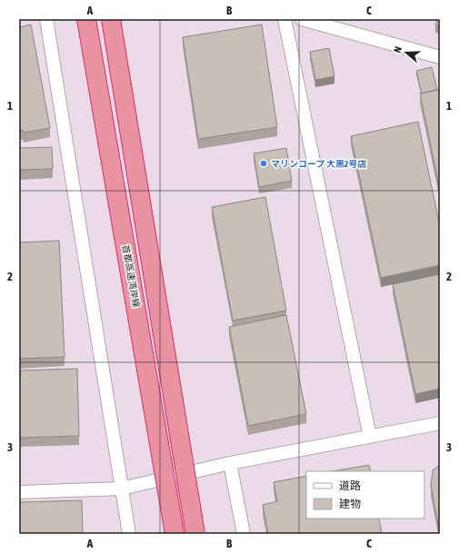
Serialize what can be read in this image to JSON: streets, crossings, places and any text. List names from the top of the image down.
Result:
{
  "streets": {
    "highway": ["首都高速湾岸線"]
  },
  "places": ["マリンコープ 大黒2号店"],
  "legend": ["道路", "建物"],
  "north": "left",
  "grid": {
    "columns": ["A", "B", "C"],
    "rows": ["1", "2", "3"]
  }
}
